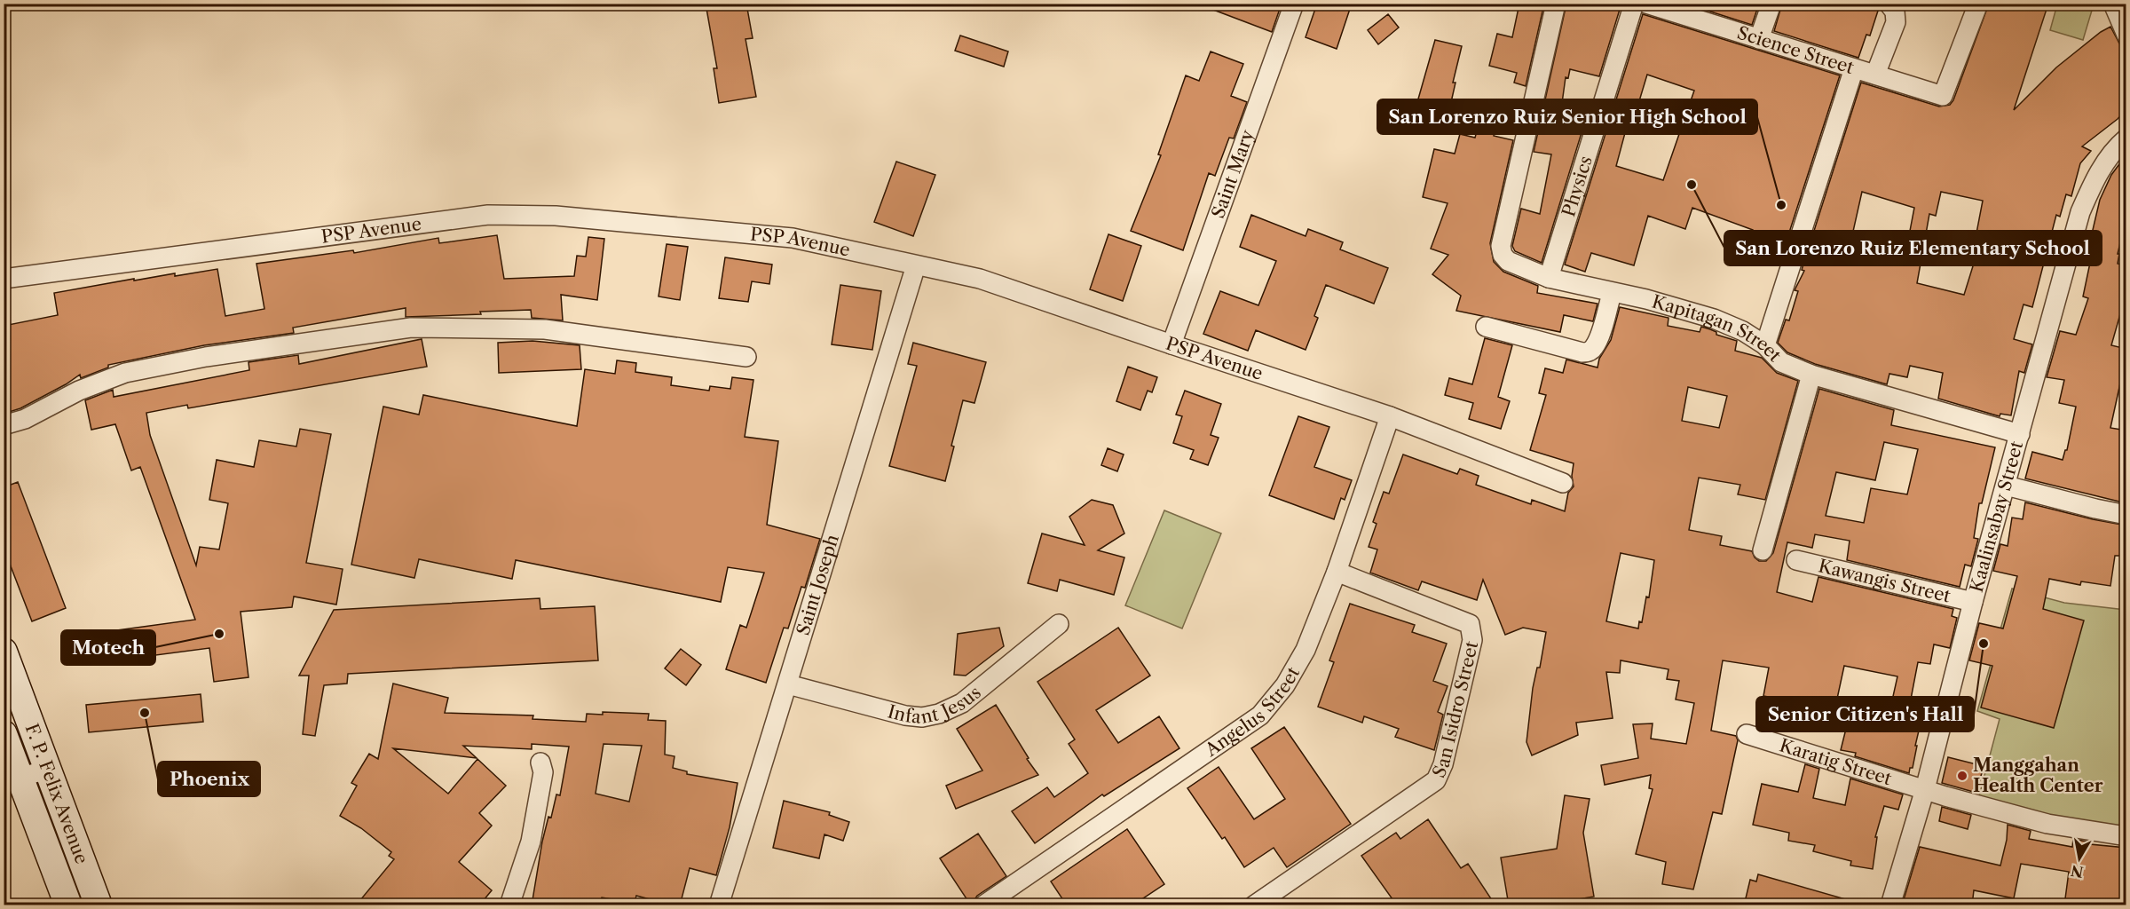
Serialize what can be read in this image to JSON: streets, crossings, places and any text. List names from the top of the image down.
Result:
{
  "streets": {
    "main road": ["F. P. Felix Avenue"],
    "street": [
      "Science Street",
      "Saint Mary",
      "Physics",
      "PSP Avenue",
      "Kapitagan Street",
      "Kaalinsabay Street",
      "Kawangis Street",
      "Saint Joseph",
      "Infant Jesus",
      "San Isidro Street",
      "Angelus Street",
      "Karatig Street"
    ]
  },
  "crossings": [
    ["Saint Mary", "PSP Avenue"],
    ["Physics", "Kapitagan Street"],
    ["PSP Avenue", "Saint Joseph"],
    ["PSP Avenue", "Angelus Street"],
    ["Kapitagan Street", "Kaalinsabay Street"],
    ["Kaalinsabay Street", "Kawangis Street"],
    ["Kaalinsabay Street", "Karatig Street"],
    ["Saint Joseph", "Infant Jesus"],
    ["San Isidro Street", "Angelus Street"]
  ],
  "places": [
    "San Lorenzo Ruiz Elementary School",
    "San Lorenzo Ruiz Senior High School",
    "Motech",
    "Senior Citizen's Hall",
    "Phoenix",
    "Manggahan Health Center"
  ],
  "north": "bottom"
}
